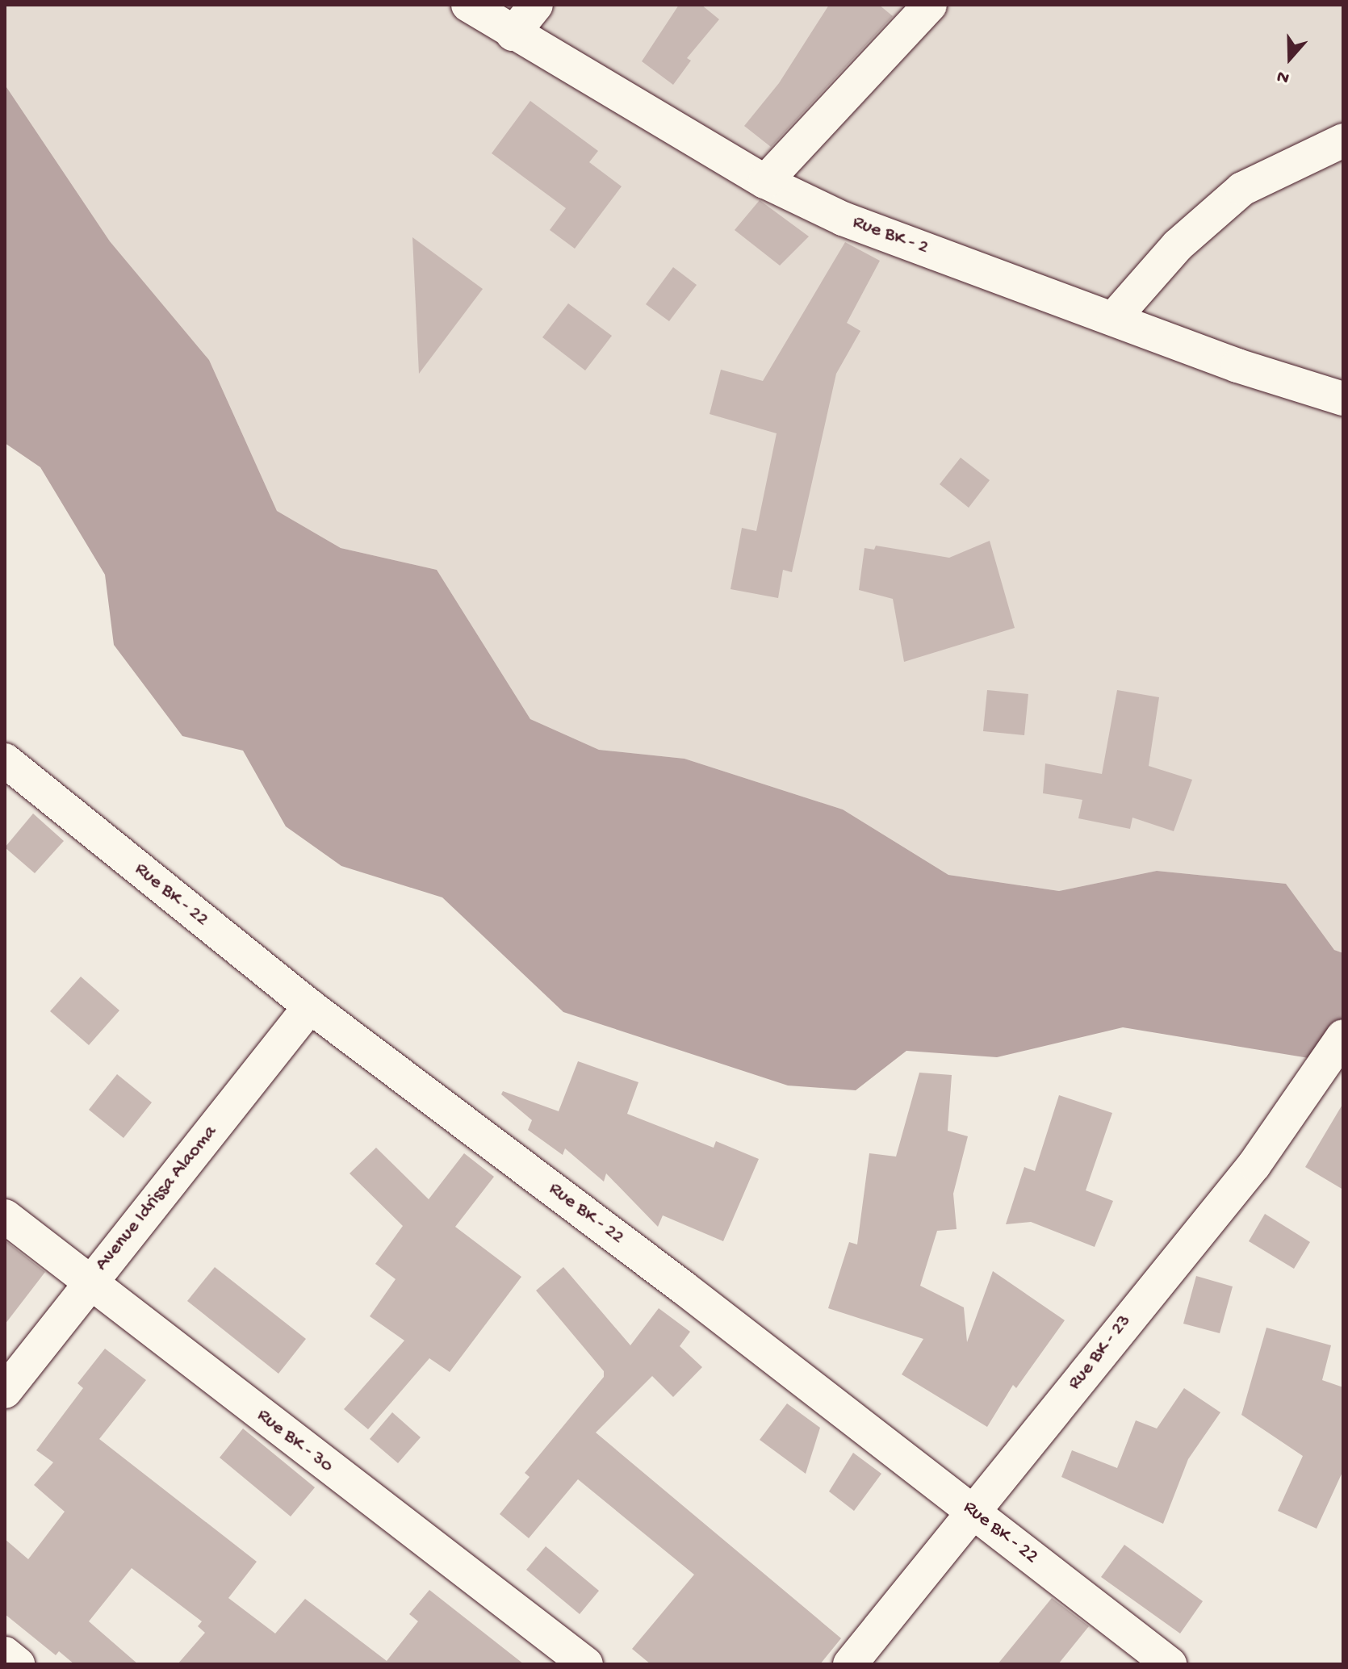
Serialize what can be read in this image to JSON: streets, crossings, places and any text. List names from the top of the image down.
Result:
{
  "streets": {
    "street": [
      "Rue BK - 2",
      "Rue BK - 22",
      "Avenue Idrissa Alaoma",
      "Rue BK - 23",
      "Rue BK - 30"
    ]
  },
  "crossings": [
    ["Rue BK - 22", "Avenue Idrissa Alaoma"],
    ["Rue BK - 22", "Rue BK - 23"],
    ["Avenue Idrissa Alaoma", "Rue BK - 30"]
  ],
  "north": "bottom"
}
